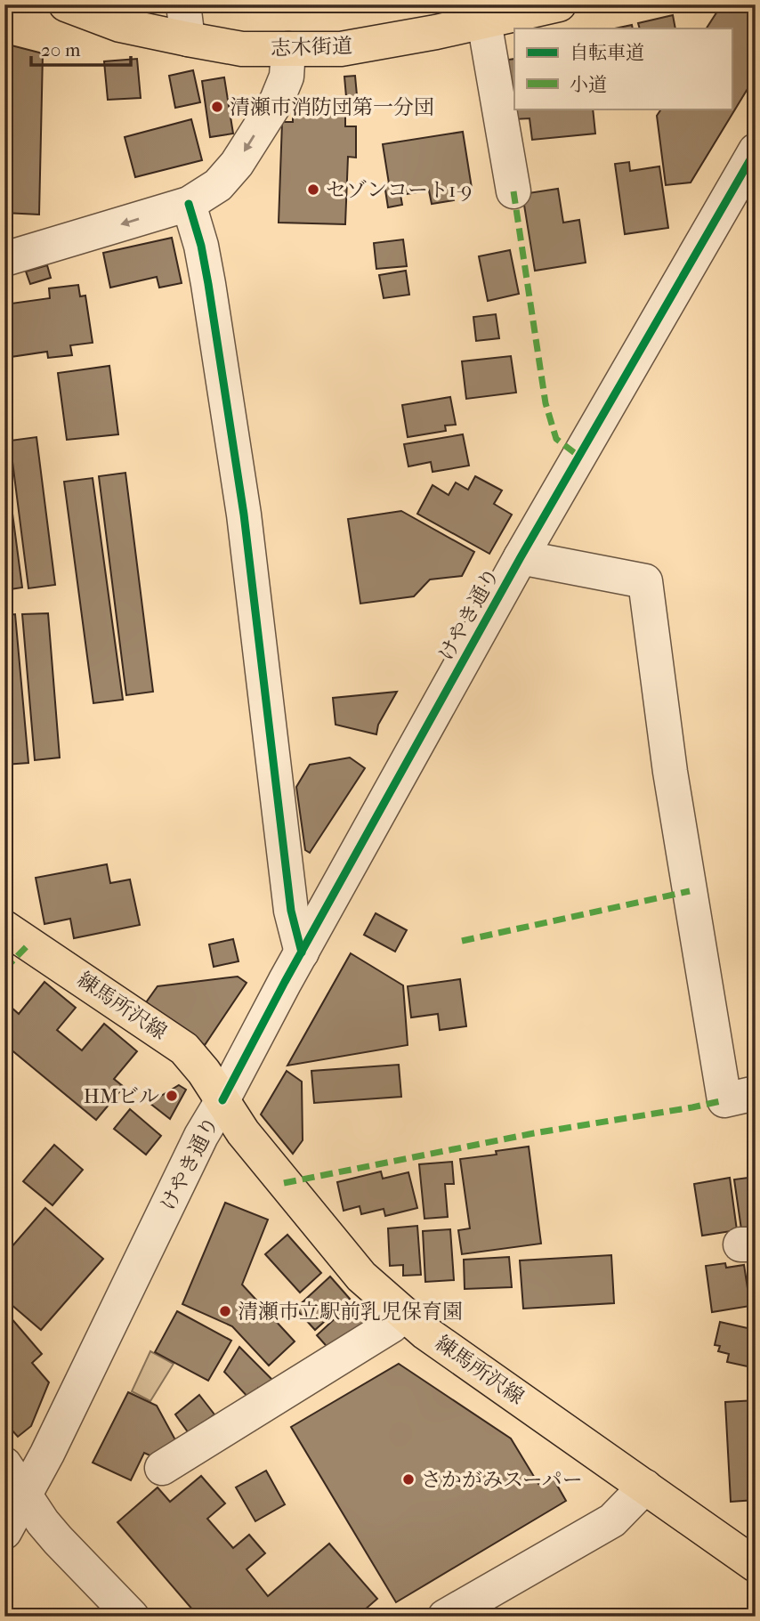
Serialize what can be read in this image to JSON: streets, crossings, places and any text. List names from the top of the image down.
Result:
{
  "streets": {
    "main road": ["志木街道", "練馬所沢線"],
    "street": ["けやき通り"]
  },
  "crossings": [
    ["けやき通り", "練馬所沢線"]
  ],
  "places": [
    "清瀬市消防団第一分団",
    "セゾンコート1-9",
    "HMビル",
    "清瀬市立駅前乳児保育園",
    "さかがみスーパー"
  ],
  "legend": ["自転車道", "小道"],
  "scale_bar": "20 m"
}
